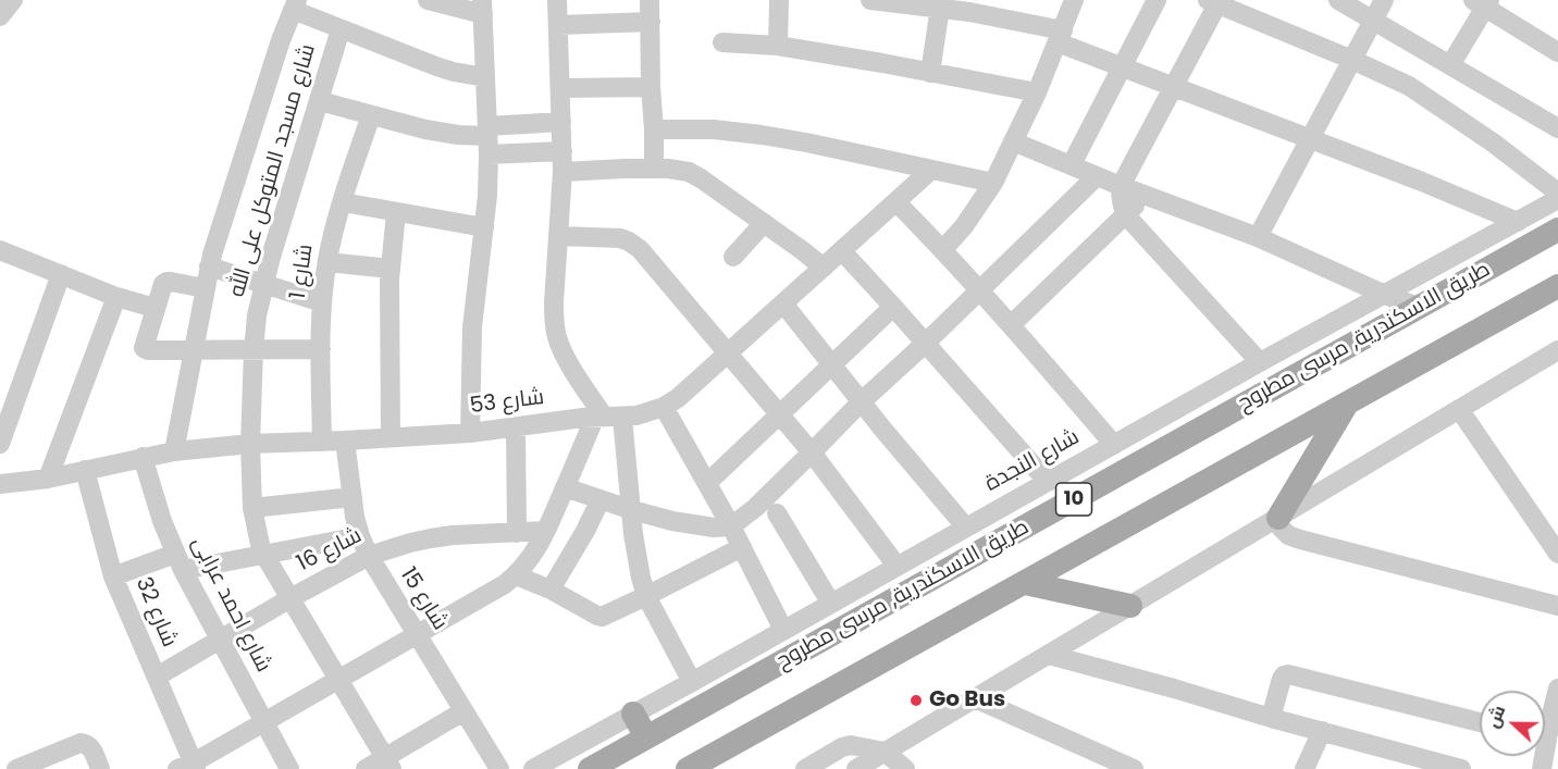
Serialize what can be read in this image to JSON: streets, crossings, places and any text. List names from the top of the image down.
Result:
{
  "streets": {
    "main road": ["طريق الاسكندرية, مرسى مطروح", "10"],
    "street": [
      "شارع مسجد المتوكل على الله",
      "شارع 1",
      "شارع 53",
      "شارع النجدة",
      "شارع 16",
      "شارع 15",
      "شارع احمد عرابى",
      "شارع 32"
    ]
  },
  "crossings": [
    ["شارع مسجد المتوكل على الله", "شارع 53"],
    ["شارع مسجد المتوكل على الله", "شارع 16"],
    ["شارع 1", "شارع 53"],
    ["شارع 53", "شارع 15"],
    ["شارع 53", "شارع احمد عرابى"],
    ["شارع 53", "شارع 32"],
    ["شارع 16", "شارع 15"],
    ["شارع 16", "شارع احمد عرابى"],
    ["شارع 16", "شارع 32"]
  ],
  "places": ["Go Bus"],
  "north": "left"
}
